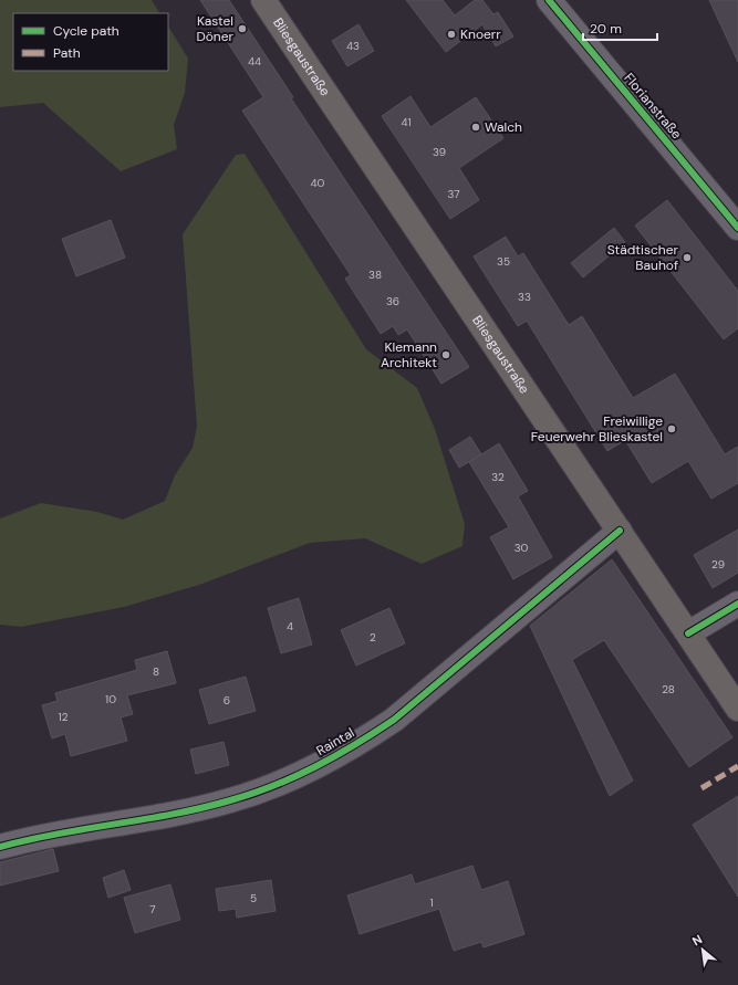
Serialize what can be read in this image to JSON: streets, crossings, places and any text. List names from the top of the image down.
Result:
{
  "streets": {
    "main road": ["Bliesgaustraße"],
    "street": ["Florianstraße", "Raintal"]
  },
  "crossings": [
    ["Bliesgaustraße", "Raintal"]
  ],
  "places": [
    "Kastel Döner",
    "Knoerr",
    "Walch",
    "Städtischer Bauhof",
    "Klemann Architekt",
    "Freiwillige Feuerwehr Blieskastel"
  ],
  "house_numbers": [
    "43",
    "44",
    "41",
    "39",
    "40",
    "37",
    "35",
    "38",
    "33",
    "36",
    "32",
    "30",
    "29",
    "4",
    "2",
    "8",
    "28",
    "10",
    "6",
    "12",
    "5",
    "1",
    "7"
  ],
  "legend": ["Cycle path", "Path"],
  "scale_bar": "20 m",
  "north": "top left"
}
